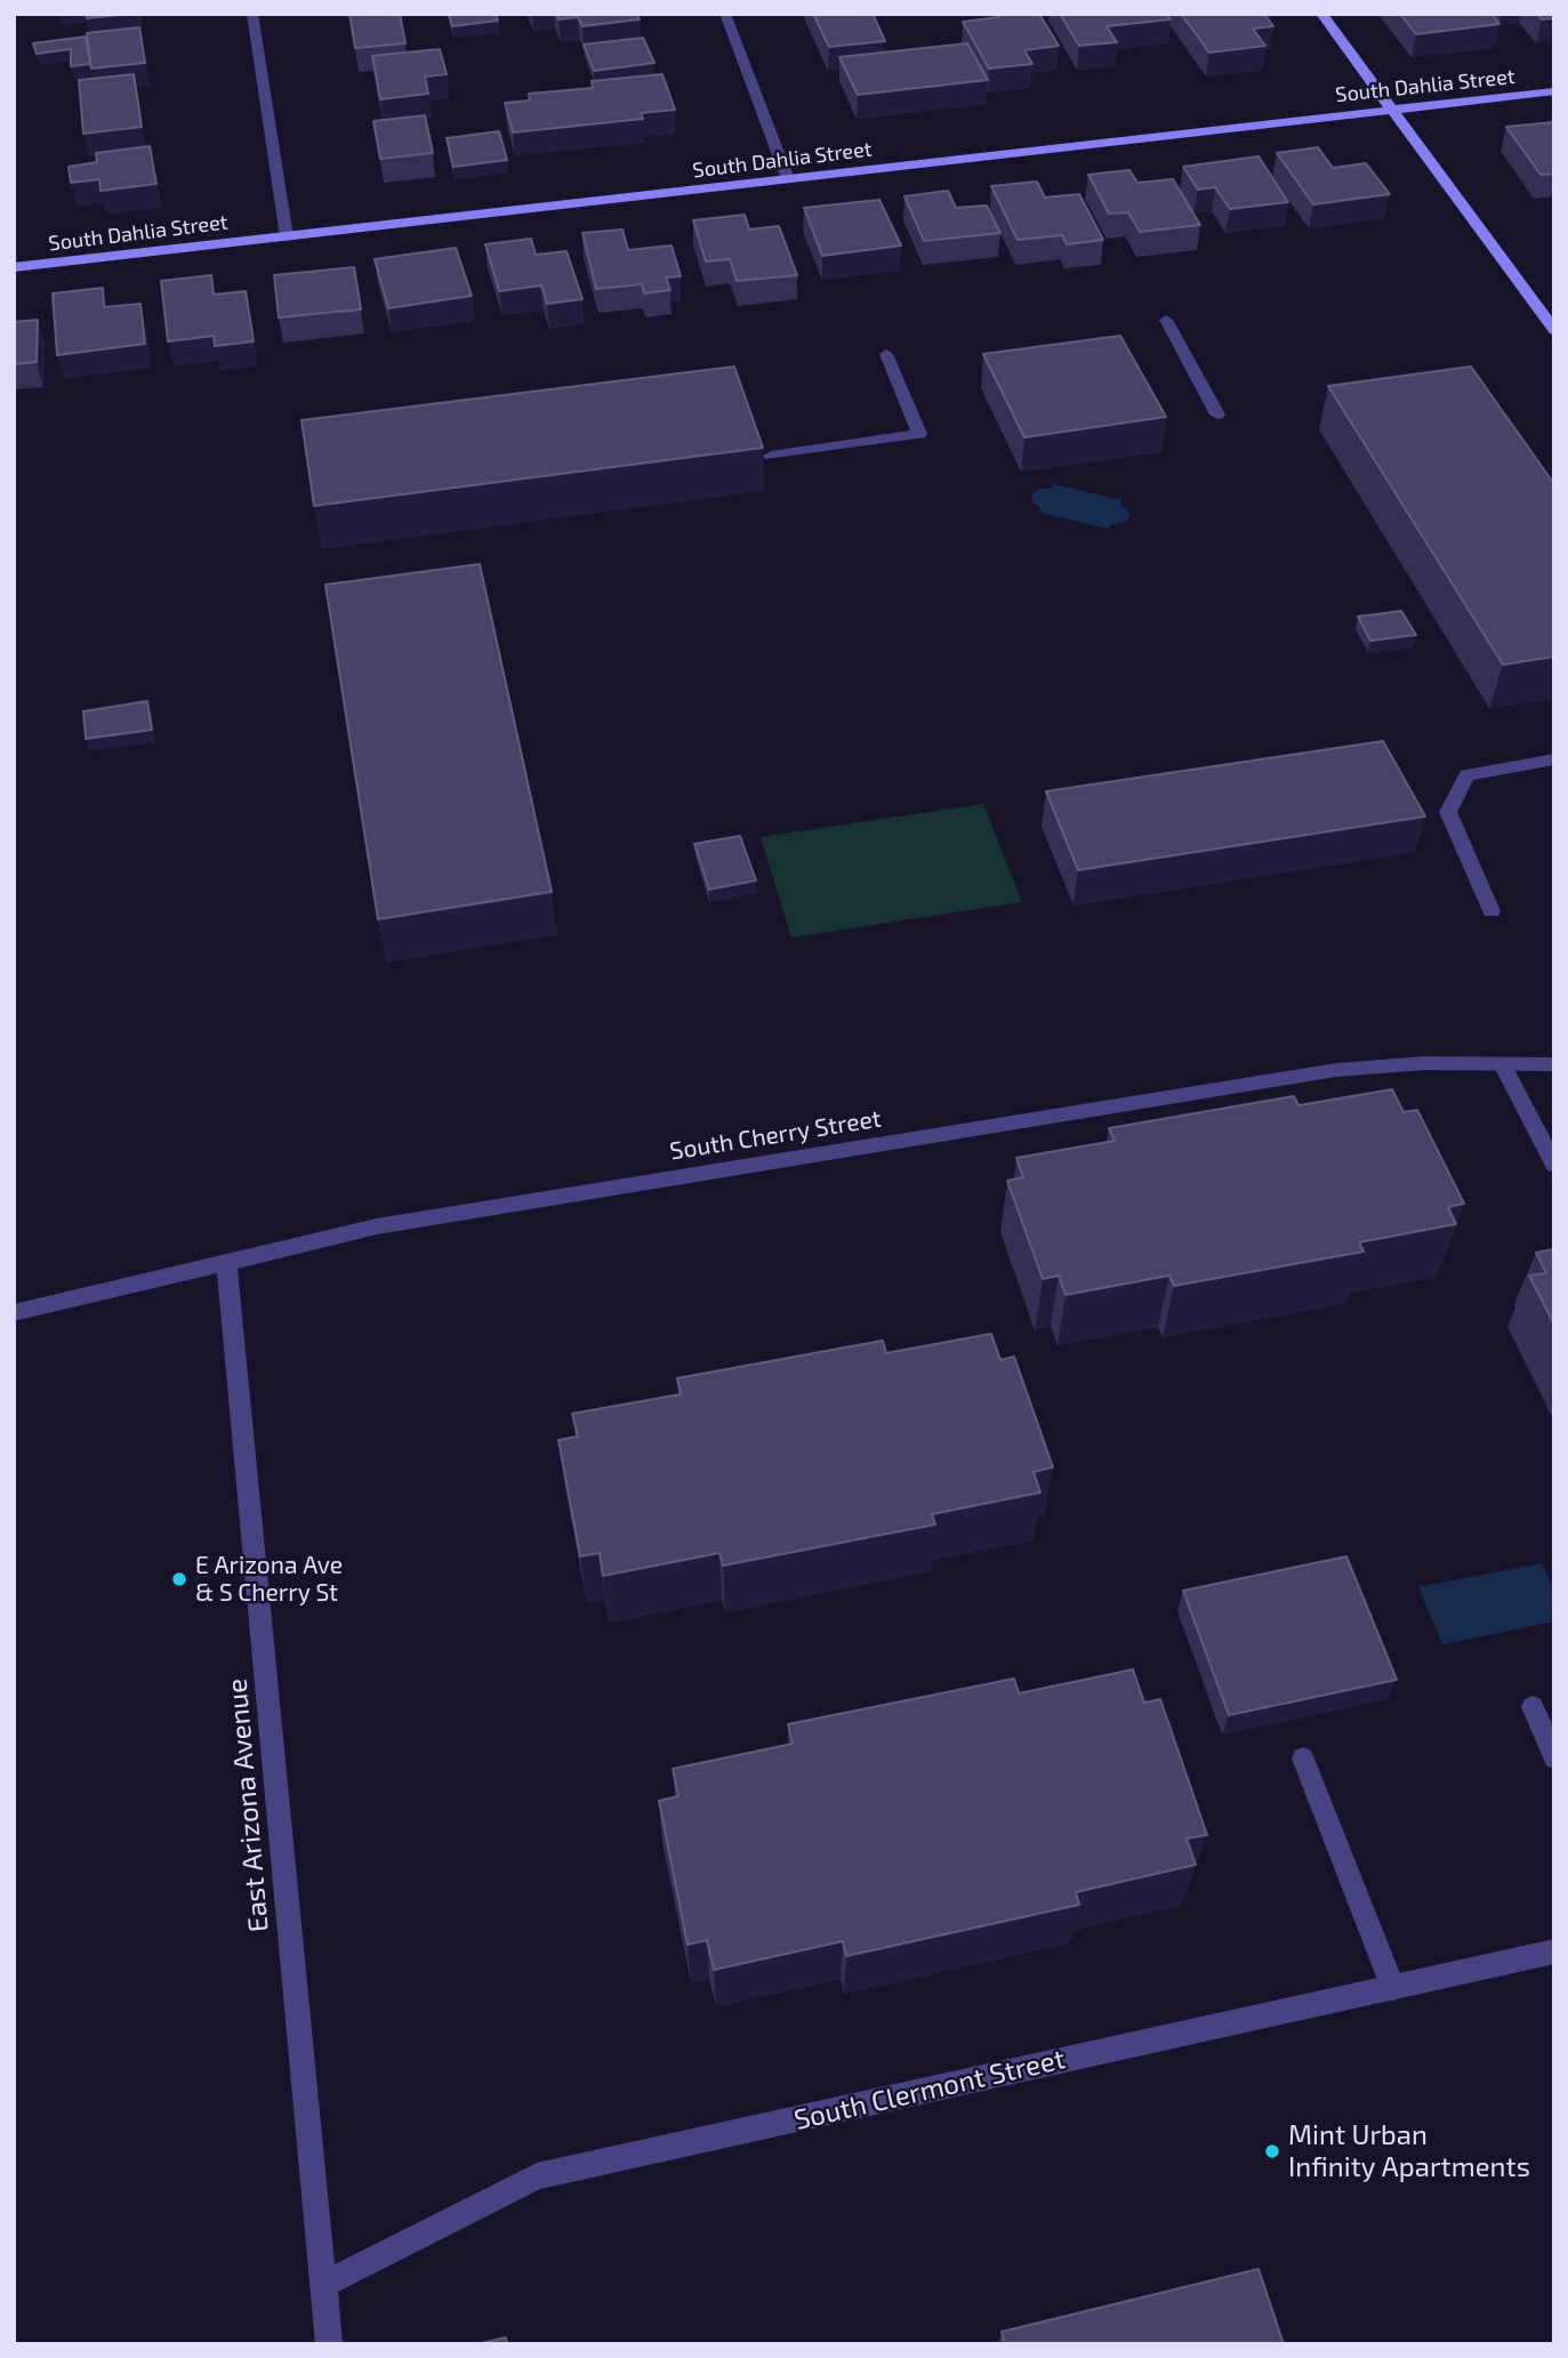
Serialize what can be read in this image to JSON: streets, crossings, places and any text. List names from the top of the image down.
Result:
{
  "streets": {
    "street": [
      "South Dahlia Street",
      "South Cherry Street",
      "East Arizona Avenue",
      "South Clermont Street"
    ]
  },
  "crossings": [
    ["South Cherry Street", "East Arizona Avenue"],
    ["East Arizona Avenue", "South Clermont Street"]
  ],
  "places": ["E Arizona Ave & S Cherry St", "Mint Urban Infinity Apartments"]
}
